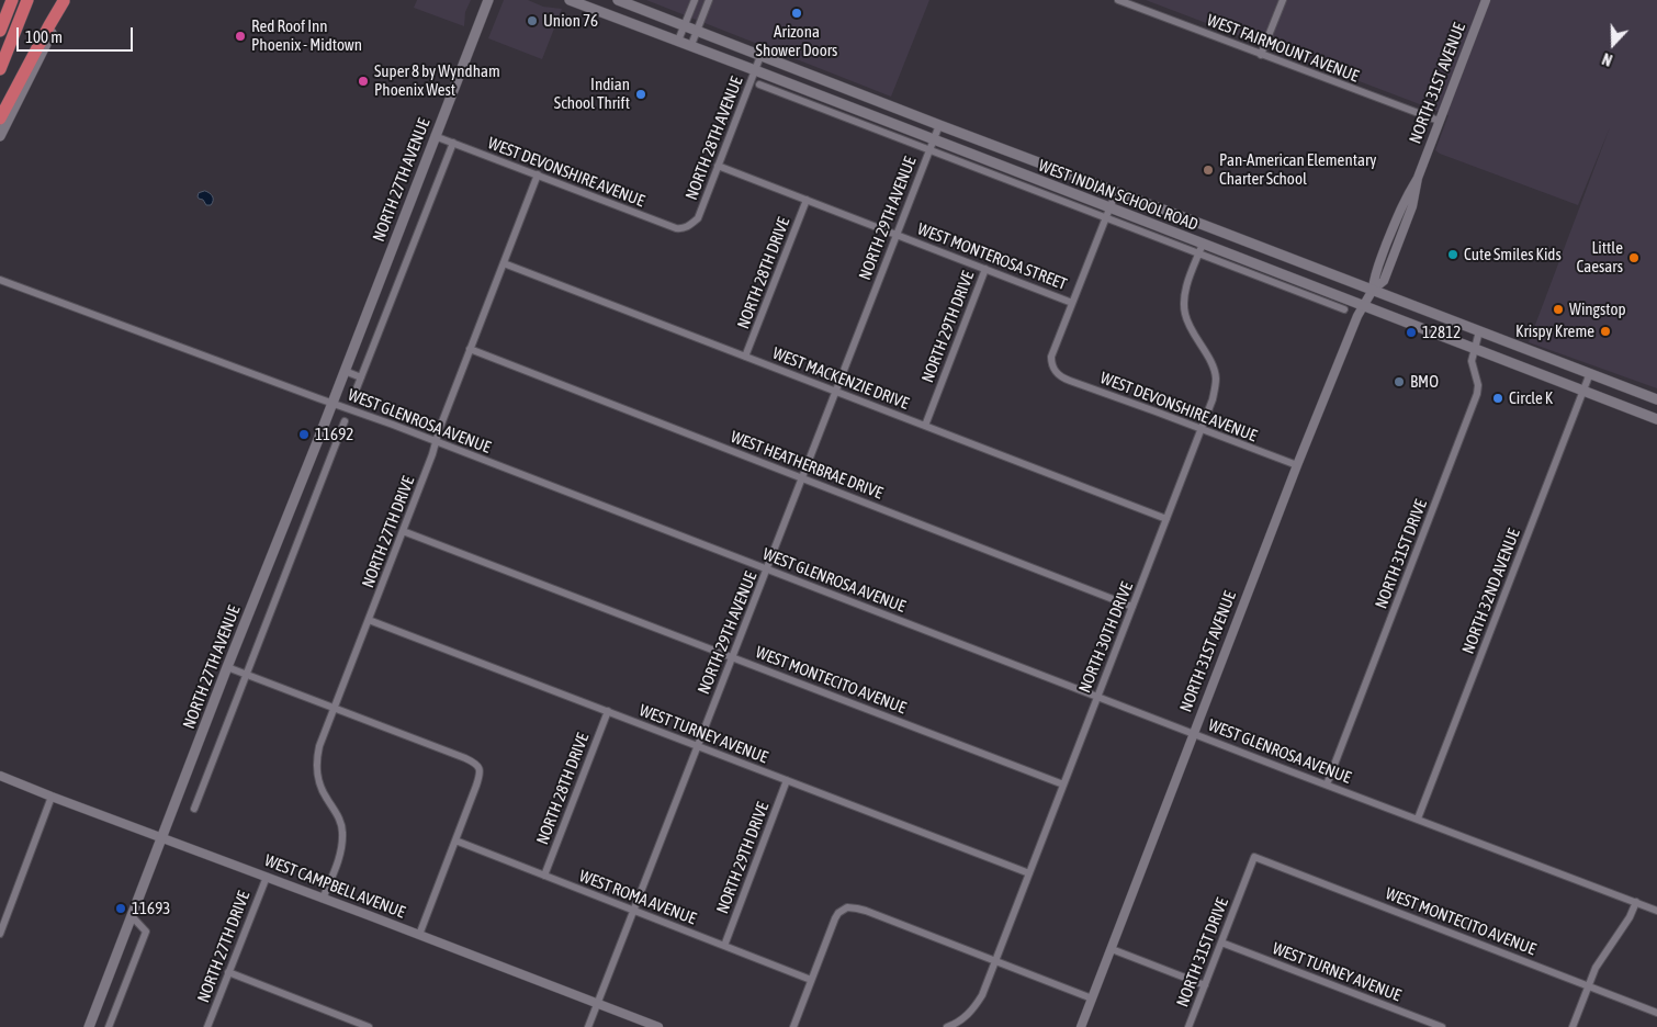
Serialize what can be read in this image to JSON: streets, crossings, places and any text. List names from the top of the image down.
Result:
{
  "streets": {
    "main road": ["NORTH 27TH AVENUE", "WEST INDIAN SCHOOL ROAD"],
    "street": [
      "WEST FAIRMOUNT AVENUE",
      "NORTH 31ST AVENUE",
      "NORTH 28TH AVENUE",
      "WEST DEVONSHIRE AVENUE",
      "NORTH 29TH AVENUE",
      "WEST MONTEROSA STREET",
      "NORTH 28TH DRIVE",
      "NORTH 29TH DRIVE",
      "WEST MACKENZIE DRIVE",
      "WEST GLENROSA AVENUE",
      "WEST HEATHERBRAE DRIVE",
      "NORTH 27TH DRIVE",
      "NORTH 31ST DRIVE",
      "NORTH 32ND AVENUE",
      "NORTH 30TH DRIVE",
      "WEST MONTECITO AVENUE",
      "WEST TURNEY AVENUE",
      "WEST CAMPBELL AVENUE",
      "WEST ROMA AVENUE"
    ]
  },
  "crossings": [
    ["WEST FAIRMOUNT AVENUE", "NORTH 31ST AVENUE"],
    ["NORTH 31ST AVENUE", "WEST DEVONSHIRE AVENUE"],
    ["NORTH 31ST AVENUE", "WEST INDIAN SCHOOL ROAD"],
    ["NORTH 31ST AVENUE", "WEST GLENROSA AVENUE"],
    ["NORTH 28TH AVENUE", "WEST DEVONSHIRE AVENUE"],
    ["NORTH 28TH AVENUE", "WEST INDIAN SCHOOL ROAD"],
    ["NORTH 28TH AVENUE", "WEST MONTEROSA STREET"],
    ["WEST DEVONSHIRE AVENUE", "NORTH 27TH AVENUE"],
    ["WEST DEVONSHIRE AVENUE", "WEST MONTEROSA STREET"],
    ["WEST DEVONSHIRE AVENUE", "NORTH 27TH DRIVE"],
    ["WEST DEVONSHIRE AVENUE", "NORTH 30TH DRIVE"],
    ["NORTH 27TH AVENUE", "WEST GLENROSA AVENUE"],
    ["NORTH 27TH AVENUE", "WEST CAMPBELL AVENUE"],
    ["WEST INDIAN SCHOOL ROAD", "NORTH 29TH AVENUE"],
    ["WEST INDIAN SCHOOL ROAD", "NORTH 31ST DRIVE"],
    ["WEST INDIAN SCHOOL ROAD", "NORTH 32ND AVENUE"],
    ["WEST INDIAN SCHOOL ROAD", "NORTH 30TH DRIVE"],
    ["NORTH 29TH AVENUE", "WEST MONTEROSA STREET"],
    ["NORTH 29TH AVENUE", "WEST MACKENZIE DRIVE"],
    ["NORTH 29TH AVENUE", "WEST GLENROSA AVENUE"],
    ["NORTH 29TH AVENUE", "WEST HEATHERBRAE DRIVE"],
    ["NORTH 29TH AVENUE", "WEST MONTECITO AVENUE"],
    ["NORTH 29TH AVENUE", "WEST TURNEY AVENUE"],
    ["NORTH 29TH AVENUE", "WEST CAMPBELL AVENUE"],
    ["NORTH 29TH AVENUE", "WEST ROMA AVENUE"],
    ["WEST MONTEROSA STREET", "NORTH 28TH DRIVE"],
    ["WEST MONTEROSA STREET", "NORTH 29TH DRIVE"],
    ["NORTH 28TH DRIVE", "WEST MACKENZIE DRIVE"],
    ["NORTH 28TH DRIVE", "WEST TURNEY AVENUE"],
    ["NORTH 28TH DRIVE", "WEST ROMA AVENUE"],
    ["NORTH 29TH DRIVE", "WEST MACKENZIE DRIVE"],
    ["NORTH 29TH DRIVE", "WEST TURNEY AVENUE"],
    ["NORTH 29TH DRIVE", "WEST ROMA AVENUE"],
    ["WEST MACKENZIE DRIVE", "NORTH 27TH DRIVE"],
    ["WEST MACKENZIE DRIVE", "NORTH 30TH DRIVE"],
    ["WEST GLENROSA AVENUE", "NORTH 27TH DRIVE"],
    ["WEST GLENROSA AVENUE", "NORTH 31ST DRIVE"],
    ["WEST GLENROSA AVENUE", "NORTH 32ND AVENUE"],
    ["WEST GLENROSA AVENUE", "NORTH 30TH DRIVE"],
    ["WEST HEATHERBRAE DRIVE", "NORTH 27TH DRIVE"],
    ["WEST HEATHERBRAE DRIVE", "NORTH 30TH DRIVE"],
    ["NORTH 27TH DRIVE", "WEST MONTECITO AVENUE"],
    ["NORTH 27TH DRIVE", "WEST TURNEY AVENUE"],
    ["NORTH 27TH DRIVE", "WEST CAMPBELL AVENUE"],
    ["NORTH 31ST DRIVE", "WEST MONTECITO AVENUE"],
    ["NORTH 31ST DRIVE", "WEST TURNEY AVENUE"],
    ["NORTH 30TH DRIVE", "WEST MONTECITO AVENUE"],
    ["NORTH 30TH DRIVE", "WEST TURNEY AVENUE"]
  ],
  "places": [
    "Arizona Shower Doors",
    "Union 76",
    "Red Roof Inn Phoenix - Midtown",
    "Super 8 by Wyndham Phoenix West",
    "Indian School Thrift",
    "Pan-American Elementary Charter School",
    "Cute Smiles Kids",
    "Little Caesars",
    "Wingstop",
    "Krispy Kreme",
    "12812",
    "BMO",
    "Circle K",
    "11692",
    "11693"
  ],
  "scale_bar": "100 m",
  "north": "bottom"
}
